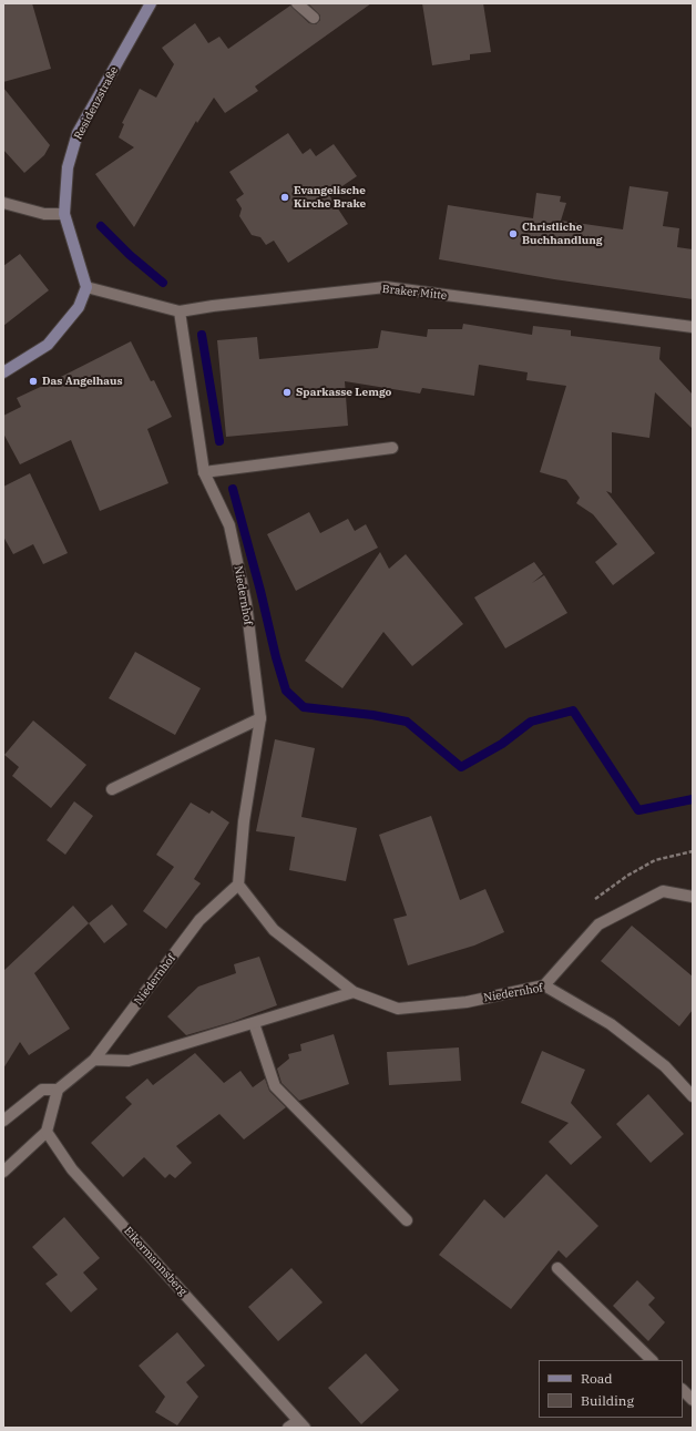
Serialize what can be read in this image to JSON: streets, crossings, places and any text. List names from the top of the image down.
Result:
{
  "streets": {
    "street": [
      "Residenzstraße",
      "Braker Mitte",
      "Niedernhof",
      "Eikermannsberg"
    ]
  },
  "crossings": [
    ["Residenzstraße", "Braker Mitte"],
    ["Braker Mitte", "Niedernhof"]
  ],
  "places": [
    "Evangelische Kirche Brake",
    "Christliche Buchhandlung",
    "Das Angelhaus",
    "Sparkasse Lemgo"
  ],
  "legend": ["Road", "Building"]
}
